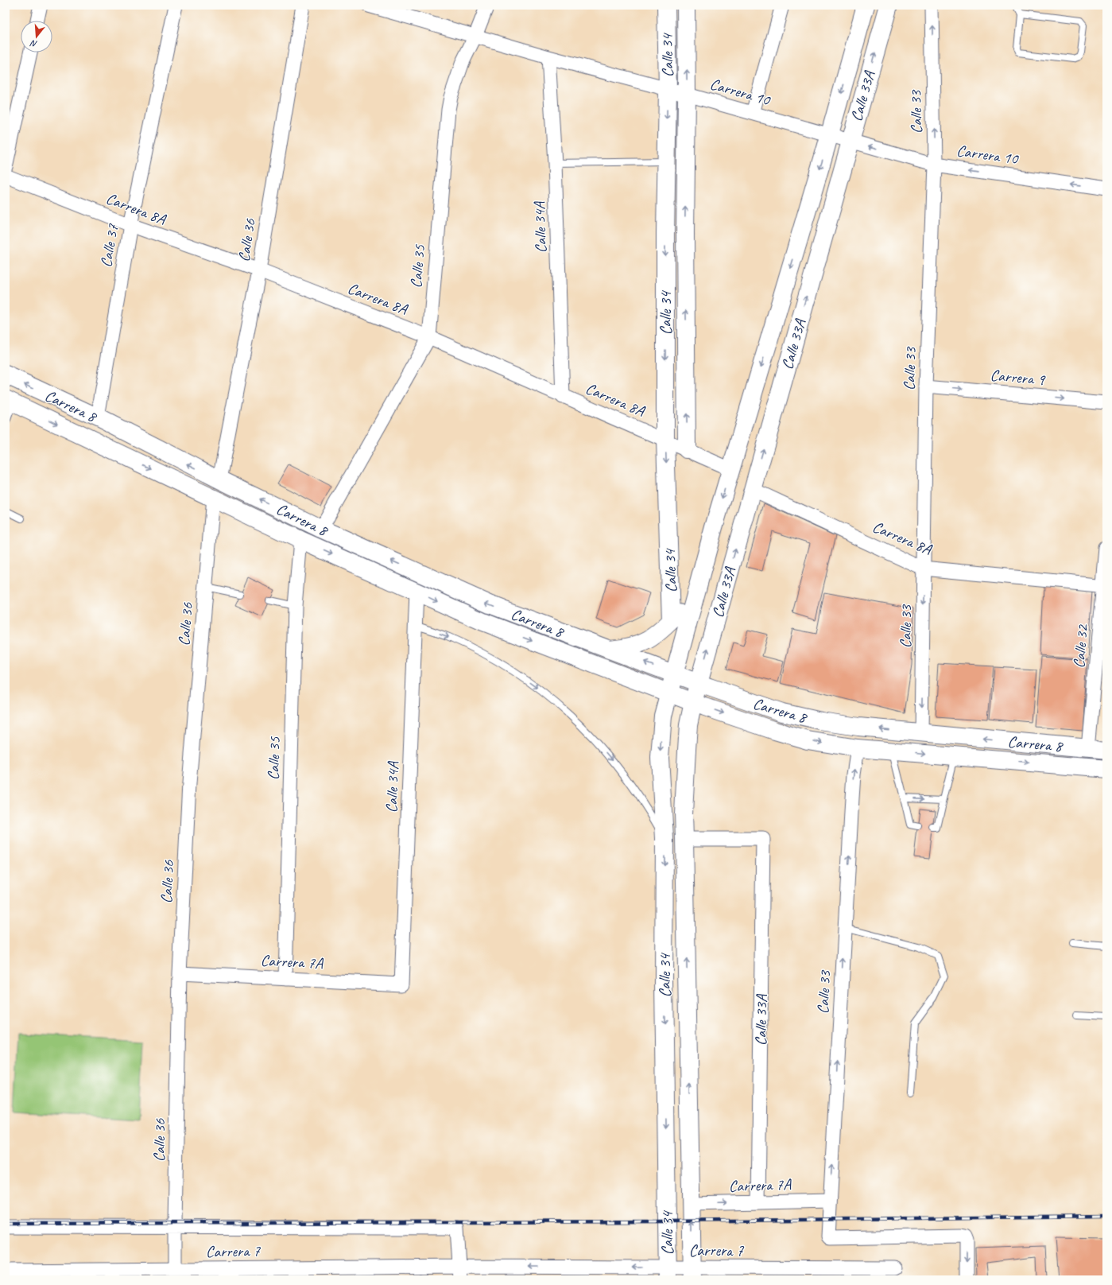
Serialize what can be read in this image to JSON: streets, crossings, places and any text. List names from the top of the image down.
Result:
{
  "streets": {
    "main road": ["Calle 34", "Calle 33A", "Carrera 8"],
    "street": [
      "Carrera 10",
      "Calle 33",
      "Carrera 8A",
      "Calle 34A",
      "Calle 36",
      "Calle 37",
      "Calle 35",
      "Carrera 9",
      "Calle 32",
      "Carrera 7A",
      "Carrera 7"
    ]
  },
  "crossings": [
    ["Calle 34", "Carrera 10"],
    ["Calle 34", "Calle 33A"],
    ["Calle 34", "Carrera 8A"],
    ["Calle 34", "Carrera 8"],
    ["Calle 34", "Carrera 7A"],
    ["Calle 34", "Carrera 7"],
    ["Carrera 10", "Calle 33A"],
    ["Carrera 10", "Calle 33"],
    ["Carrera 10", "Calle 34A"],
    ["Carrera 10", "Calle 35"],
    ["Calle 33A", "Carrera 8A"],
    ["Calle 33A", "Carrera 8"],
    ["Calle 33A", "Carrera 7A"],
    ["Calle 33", "Carrera 8A"],
    ["Calle 33", "Carrera 9"],
    ["Calle 33", "Carrera 8"],
    ["Calle 33", "Carrera 7A"],
    ["Carrera 8A", "Calle 34A"],
    ["Carrera 8A", "Calle 36"],
    ["Carrera 8A", "Calle 37"],
    ["Carrera 8A", "Calle 35"],
    ["Carrera 8A", "Calle 32"],
    ["Calle 34A", "Carrera 8"],
    ["Calle 34A", "Carrera 7A"],
    ["Calle 36", "Carrera 8"],
    ["Calle 36", "Carrera 7A"],
    ["Calle 36", "Carrera 7"],
    ["Calle 37", "Carrera 8"],
    ["Calle 35", "Carrera 8"],
    ["Calle 35", "Carrera 7A"],
    ["Carrera 8", "Calle 32"]
  ],
  "one_way": ["Carrera 9"],
  "north": "bottom"
}
